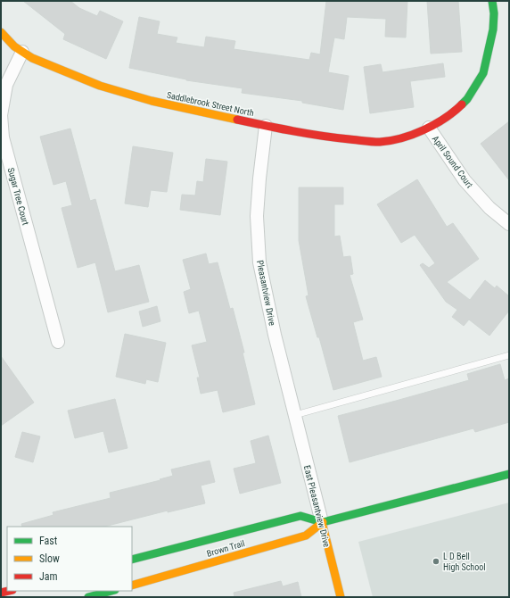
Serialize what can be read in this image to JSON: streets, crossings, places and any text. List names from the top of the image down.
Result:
{
  "streets": {
    "street": [
      "Saddlebrook Street North",
      "April Sound Court",
      "Sugar Tree Court",
      "Pleasantview Drive",
      "East Pleasantview Drive",
      "Brown Trail"
    ]
  },
  "crossings": [
    ["Saddlebrook Street North", "April Sound Court"],
    ["Saddlebrook Street North", "Sugar Tree Court"],
    ["Saddlebrook Street North", "Pleasantview Drive"],
    ["Pleasantview Drive", "East Pleasantview Drive"],
    ["East Pleasantview Drive", "Brown Trail"]
  ],
  "places": ["L D Bell High School"],
  "legend": ["Fast", "Slow", "Jam"]
}
